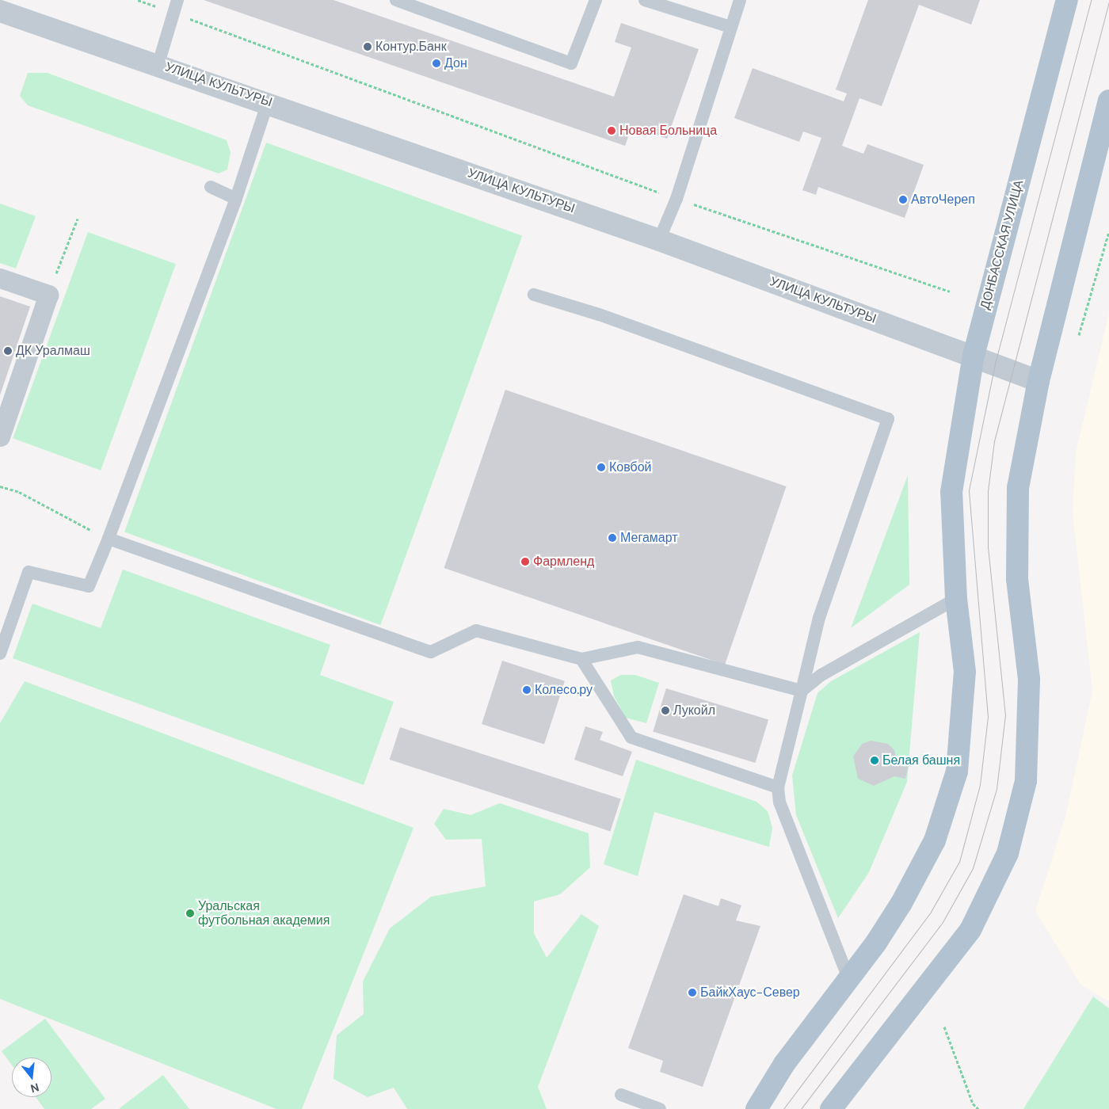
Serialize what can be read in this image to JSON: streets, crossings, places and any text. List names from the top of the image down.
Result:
{
  "streets": {
    "main road": ["ДОНБАССКАЯ УЛИЦА"],
    "street": ["УЛИЦА КУЛЬТУРЫ"]
  },
  "crossings": [
    ["УЛИЦА КУЛЬТУРЫ", "ДОНБАССКАЯ УЛИЦА"]
  ],
  "places": [
    "Контур.Банк",
    "Дон",
    "Новая Больница",
    "АвтоЧереп",
    "ДК Уралмаш",
    "Ковбой",
    "Мегамарт",
    "Фармленд",
    "Колесо.ру",
    "Лукойл",
    "Белая башня",
    "Уральская футбольная академия",
    "БайкХаус-Север"
  ],
  "north": "bottom"
}
